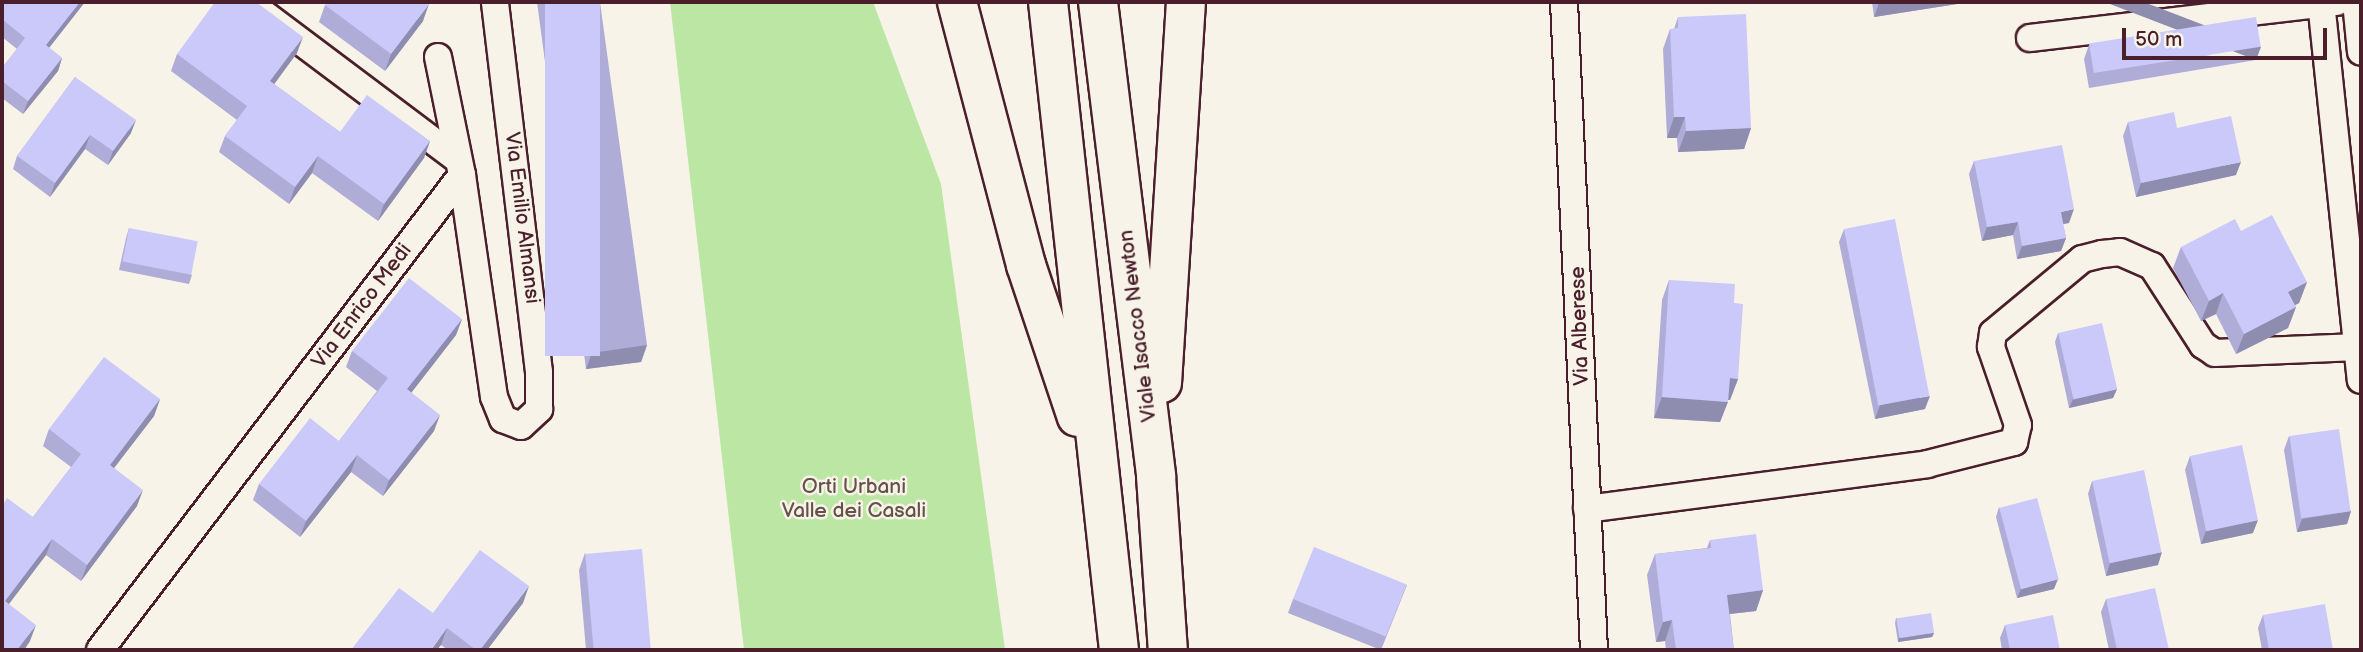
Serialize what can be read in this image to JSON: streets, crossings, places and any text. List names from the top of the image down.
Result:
{
  "streets": {
    "highway": ["Viale Isacco Newton"],
    "street": ["Via Emilio Almansi", "Via Enrico Medi", "Via Alberese"]
  },
  "crossings": [
    ["Via Emilio Almansi", "Via Enrico Medi"]
  ],
  "parks": ["Orti Urbani Valle dei Casali"],
  "scale_bar": "50 m"
}
